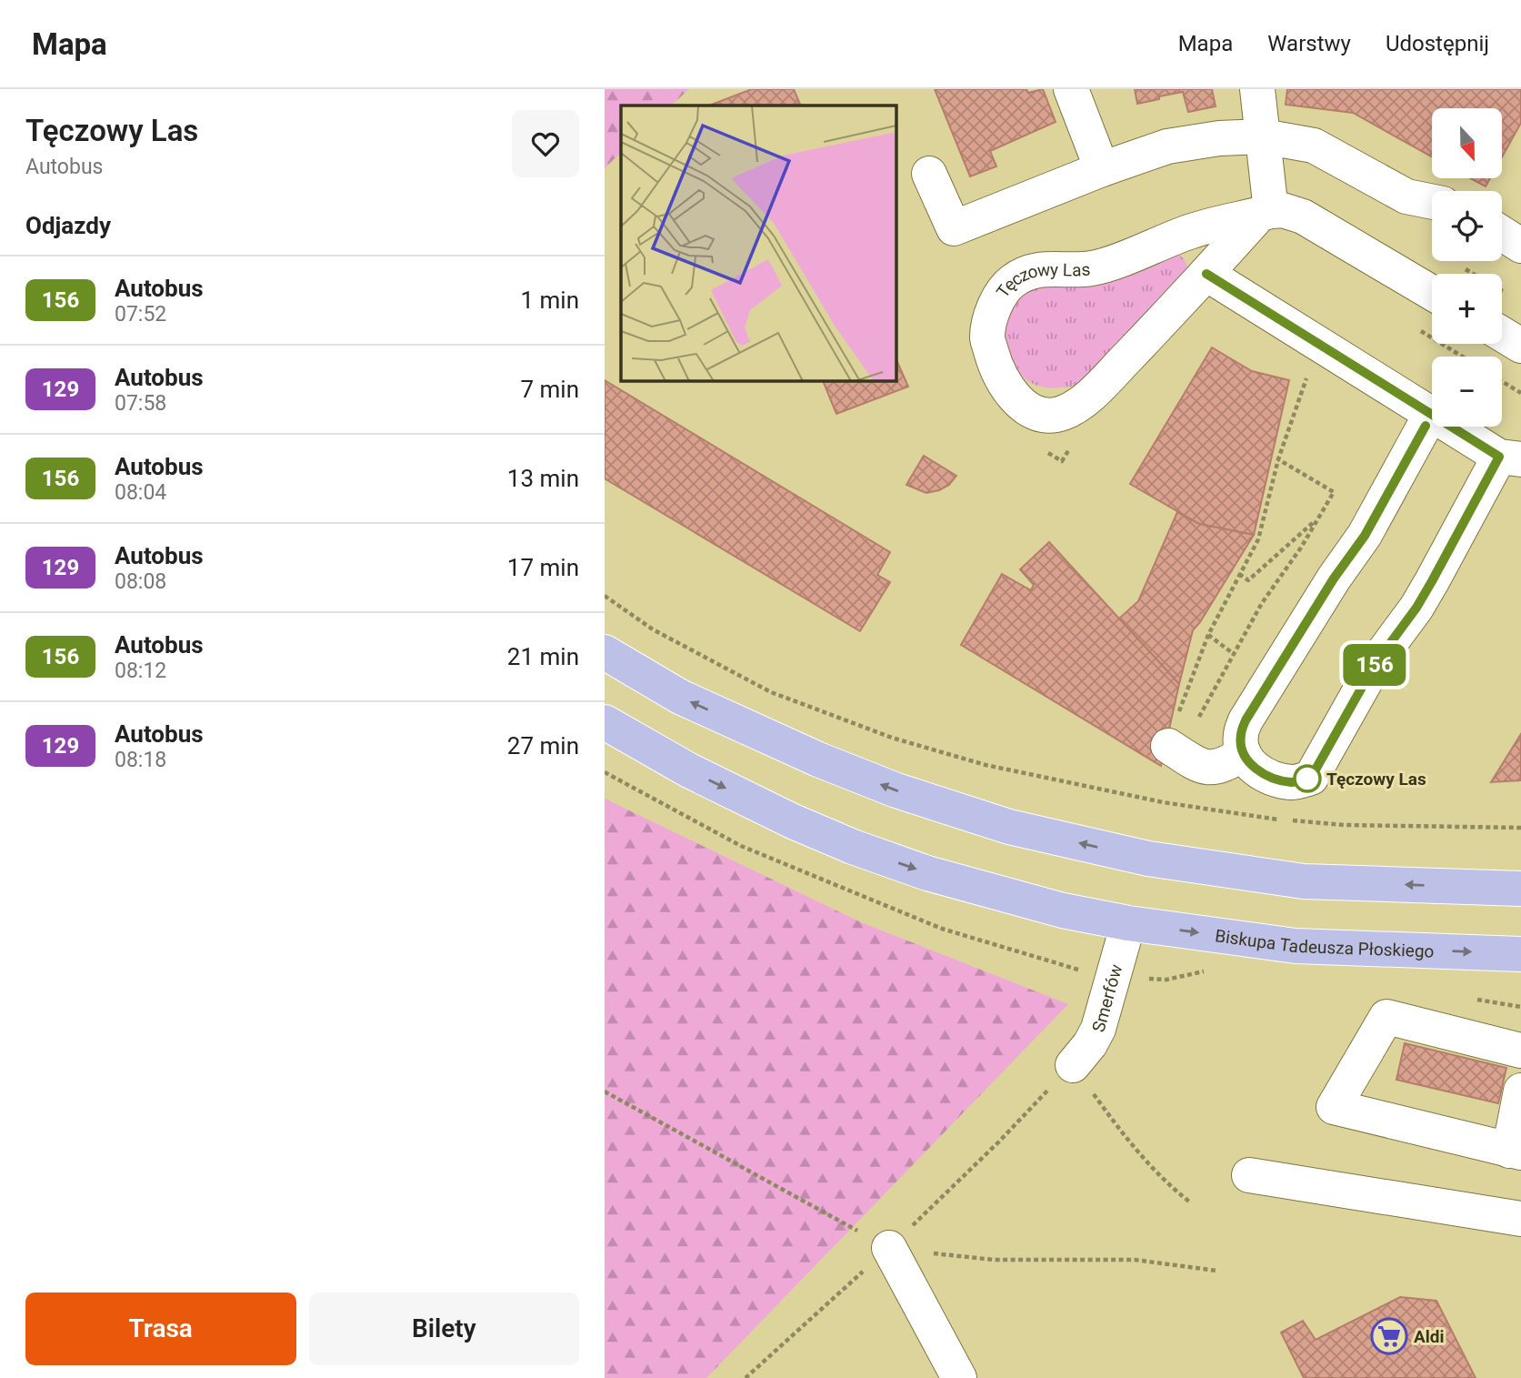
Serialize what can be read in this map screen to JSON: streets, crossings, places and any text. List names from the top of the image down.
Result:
{
  "streets": {
    "main road": ["Biskupa Tadeusza Płoskiego"],
    "street": ["Tęczowy Las", "Smerfów"]
  },
  "crossings": [
    ["Biskupa Tadeusza Płoskiego", "Smerfów"]
  ],
  "places": {
    "other": ["Tęczowy Las"],
    "supermarket": ["Aldi"]
  },
  "lines": ["bus line 156"],
  "north": "bottom",
  "page": {
    "header": "Mapa",
    "nav": ["Mapa", "Warstwy", "Udostępnij"],
    "heading": [
      ["Tęczowy Las", "Autobus"],
      "Odjazdy"
    ],
    "on_map": "156",
    "map_buttons": ["+", "−"],
    "list": [
      {
        "mark": "156",
        "name": "Autobus",
        "note": "07:52",
        "value": "1 min"
      },
      {
        "mark": "129",
        "name": "Autobus",
        "note": "07:58",
        "value": "7 min"
      },
      {
        "mark": "156",
        "name": "Autobus",
        "note": "08:04",
        "value": "13 min"
      },
      {
        "mark": "129",
        "name": "Autobus",
        "note": "08:08",
        "value": "17 min"
      },
      {
        "mark": "156",
        "name": "Autobus",
        "note": "08:12",
        "value": "21 min"
      },
      {
        "mark": "129",
        "name": "Autobus",
        "note": "08:18",
        "value": "27 min"
      }
    ],
    "buttons": ["Trasa", "Bilety"]
  }
}
